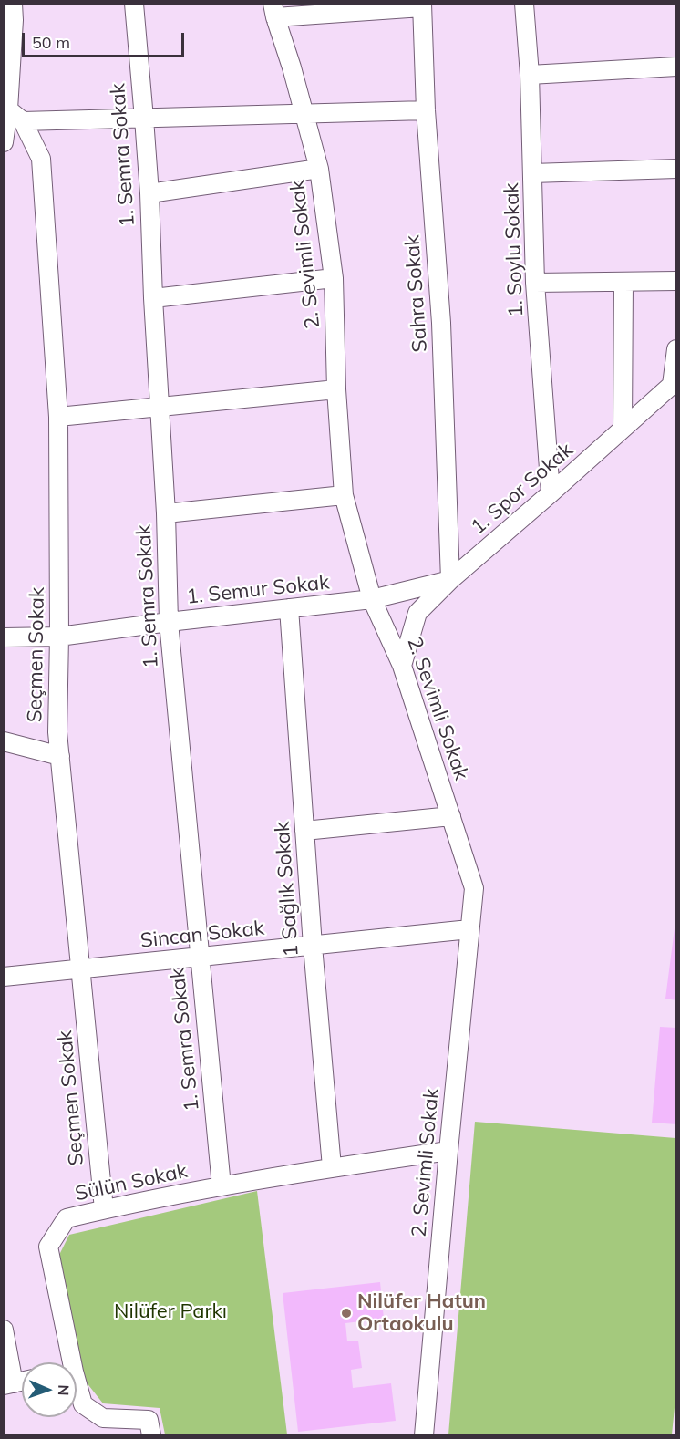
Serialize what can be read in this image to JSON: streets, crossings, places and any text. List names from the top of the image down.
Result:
{
  "streets": {
    "street": [
      "1. Semra Sokak",
      "1. Soylu Sokak",
      "2. Sevimli Sokak",
      "Sahra Sokak",
      "1. Spor Sokak",
      "1. Semur Sokak",
      "Seçmen Sokak",
      "1 Sağlık Sokak",
      "Sincan Sokak",
      "Sülün Sokak"
    ]
  },
  "crossings": [
    ["1. Semra Sokak", "1. Semur Sokak"],
    ["1. Semra Sokak", "Sincan Sokak"],
    ["1. Semra Sokak", "Sülün Sokak"],
    ["1. Soylu Sokak", "1. Spor Sokak"],
    ["2. Sevimli Sokak", "1. Spor Sokak"],
    ["2. Sevimli Sokak", "1. Semur Sokak"],
    ["2. Sevimli Sokak", "Sincan Sokak"],
    ["2. Sevimli Sokak", "Sülün Sokak"],
    ["Sahra Sokak", "1. Spor Sokak"],
    ["Sahra Sokak", "1. Semur Sokak"],
    ["1. Spor Sokak", "1. Semur Sokak"],
    ["1. Semur Sokak", "Seçmen Sokak"],
    ["1. Semur Sokak", "1 Sağlık Sokak"],
    ["Seçmen Sokak", "Sincan Sokak"],
    ["Seçmen Sokak", "Sülün Sokak"],
    ["1 Sağlık Sokak", "Sincan Sokak"],
    ["1 Sağlık Sokak", "Sülün Sokak"]
  ],
  "parks": ["Nilüfer Parkı"],
  "places": ["Nilüfer Hatun Ortaokulu"],
  "scale_bar": "50 m",
  "north": "right"
}
